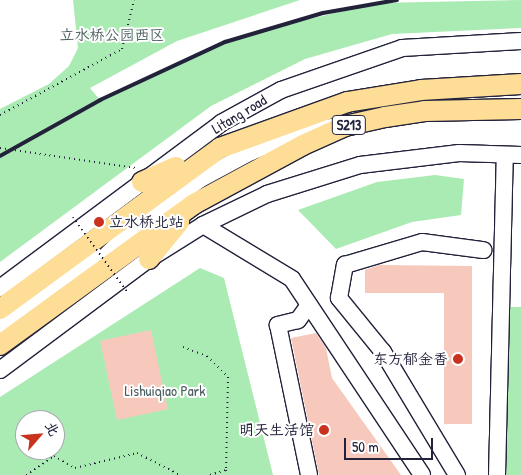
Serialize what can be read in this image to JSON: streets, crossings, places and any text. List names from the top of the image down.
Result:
{
  "streets": {
    "main road": ["Litang road", "S213"]
  },
  "parks": ["立水桥公园西区", "Lishuiqiao Park"],
  "places": ["立水桥北站", "东方郁金香", "明天生活馆"],
  "scale_bar": "50 m",
  "north": "top right"
}
